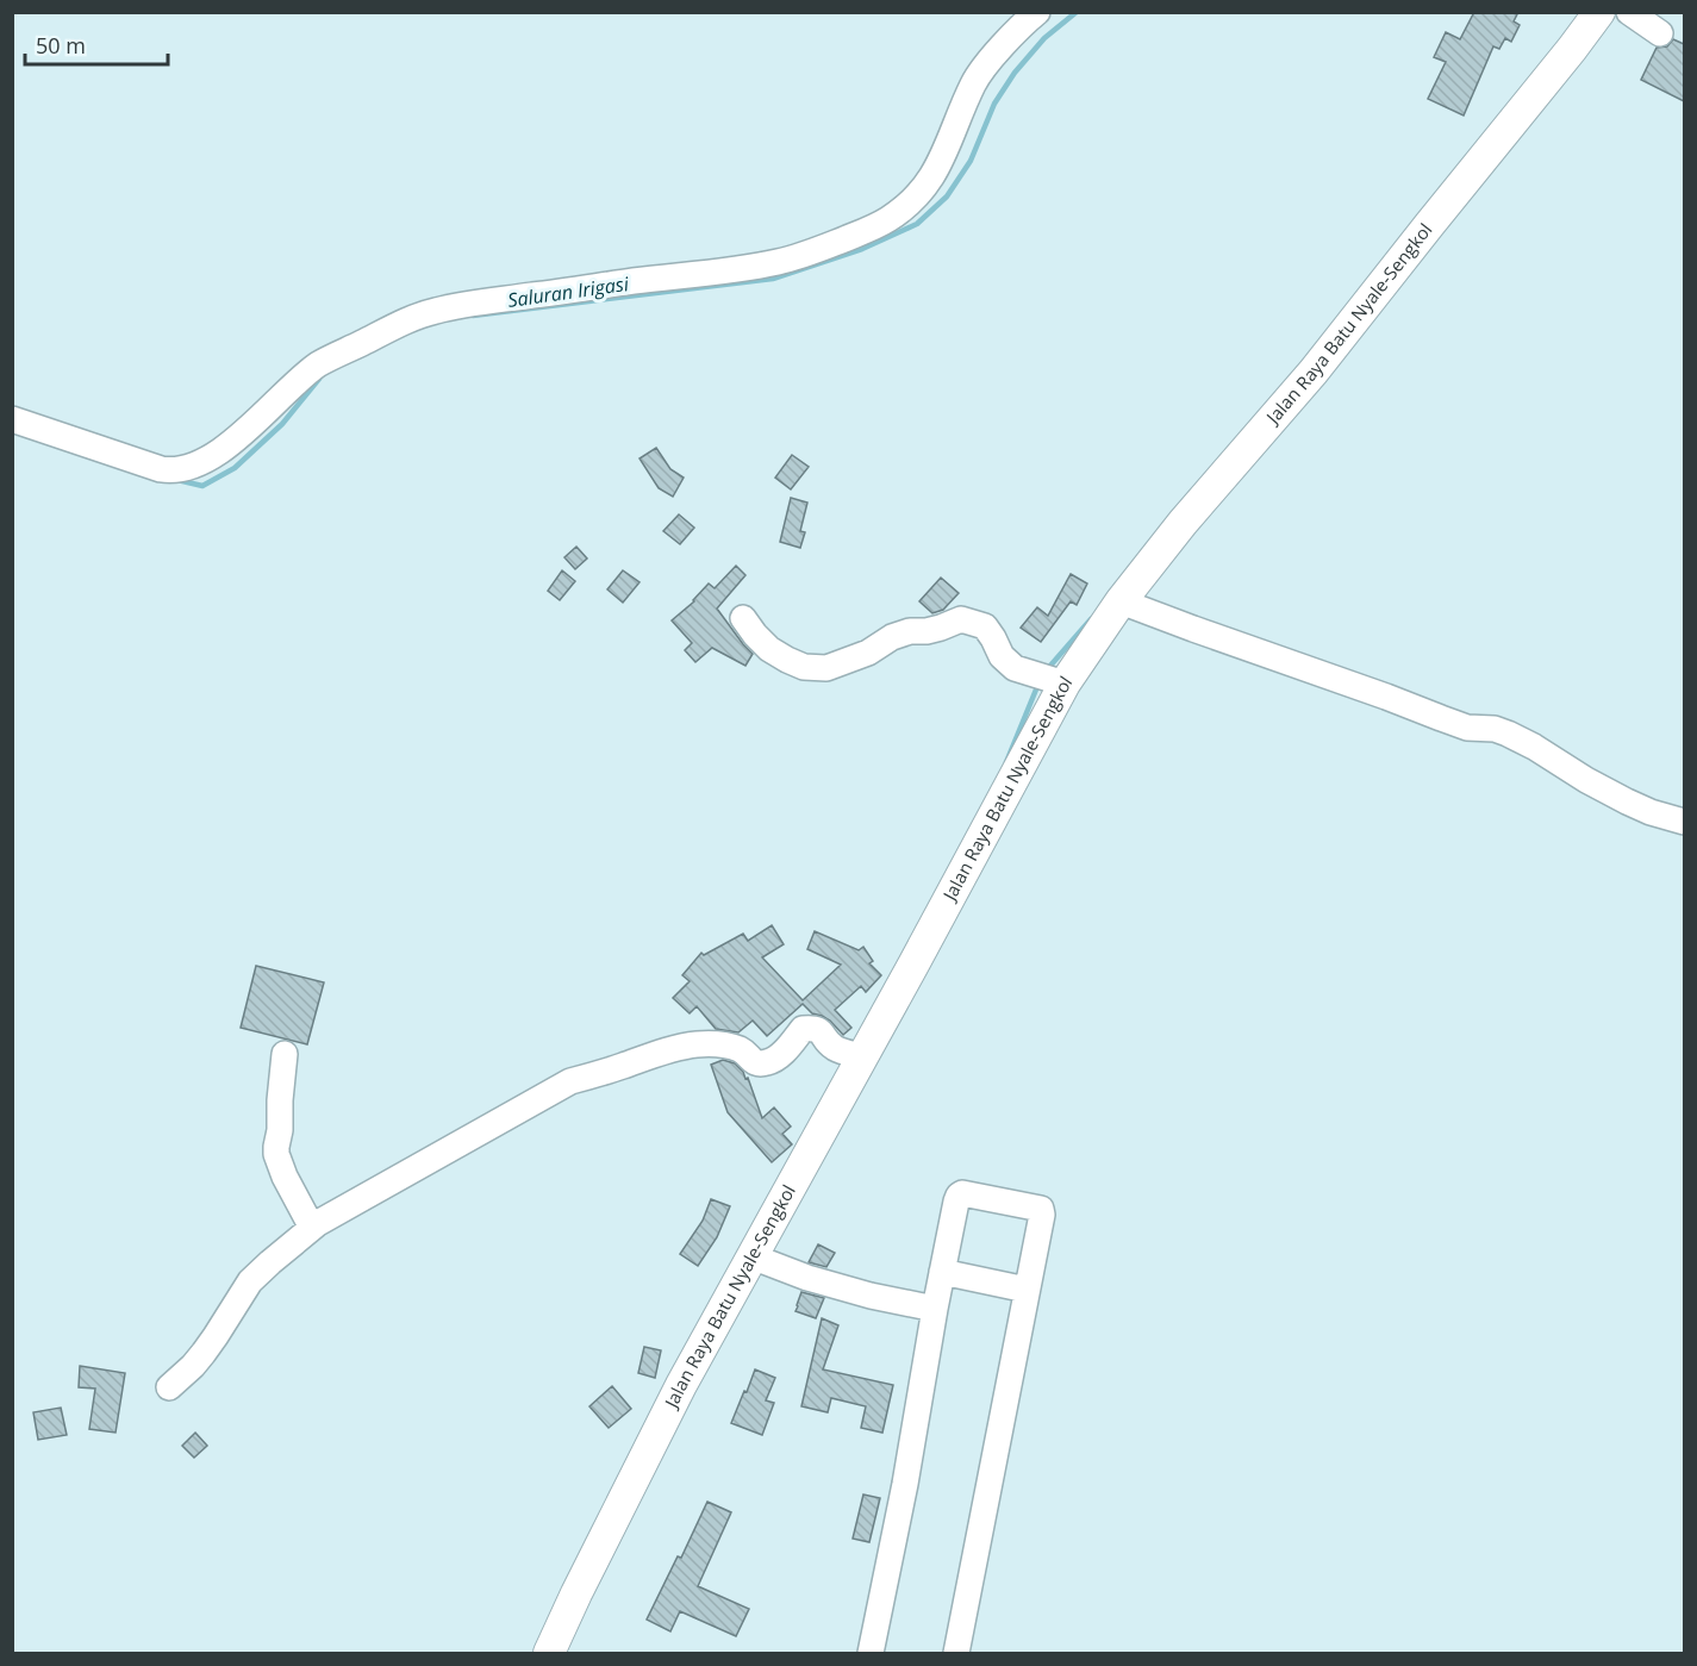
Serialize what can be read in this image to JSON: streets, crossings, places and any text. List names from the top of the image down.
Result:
{
  "streets": {
    "main road": ["Jalan Raya Batu Nyale-Sengkol"]
  },
  "water": ["Saluran Irigasi"],
  "scale_bar": "50 m"
}
